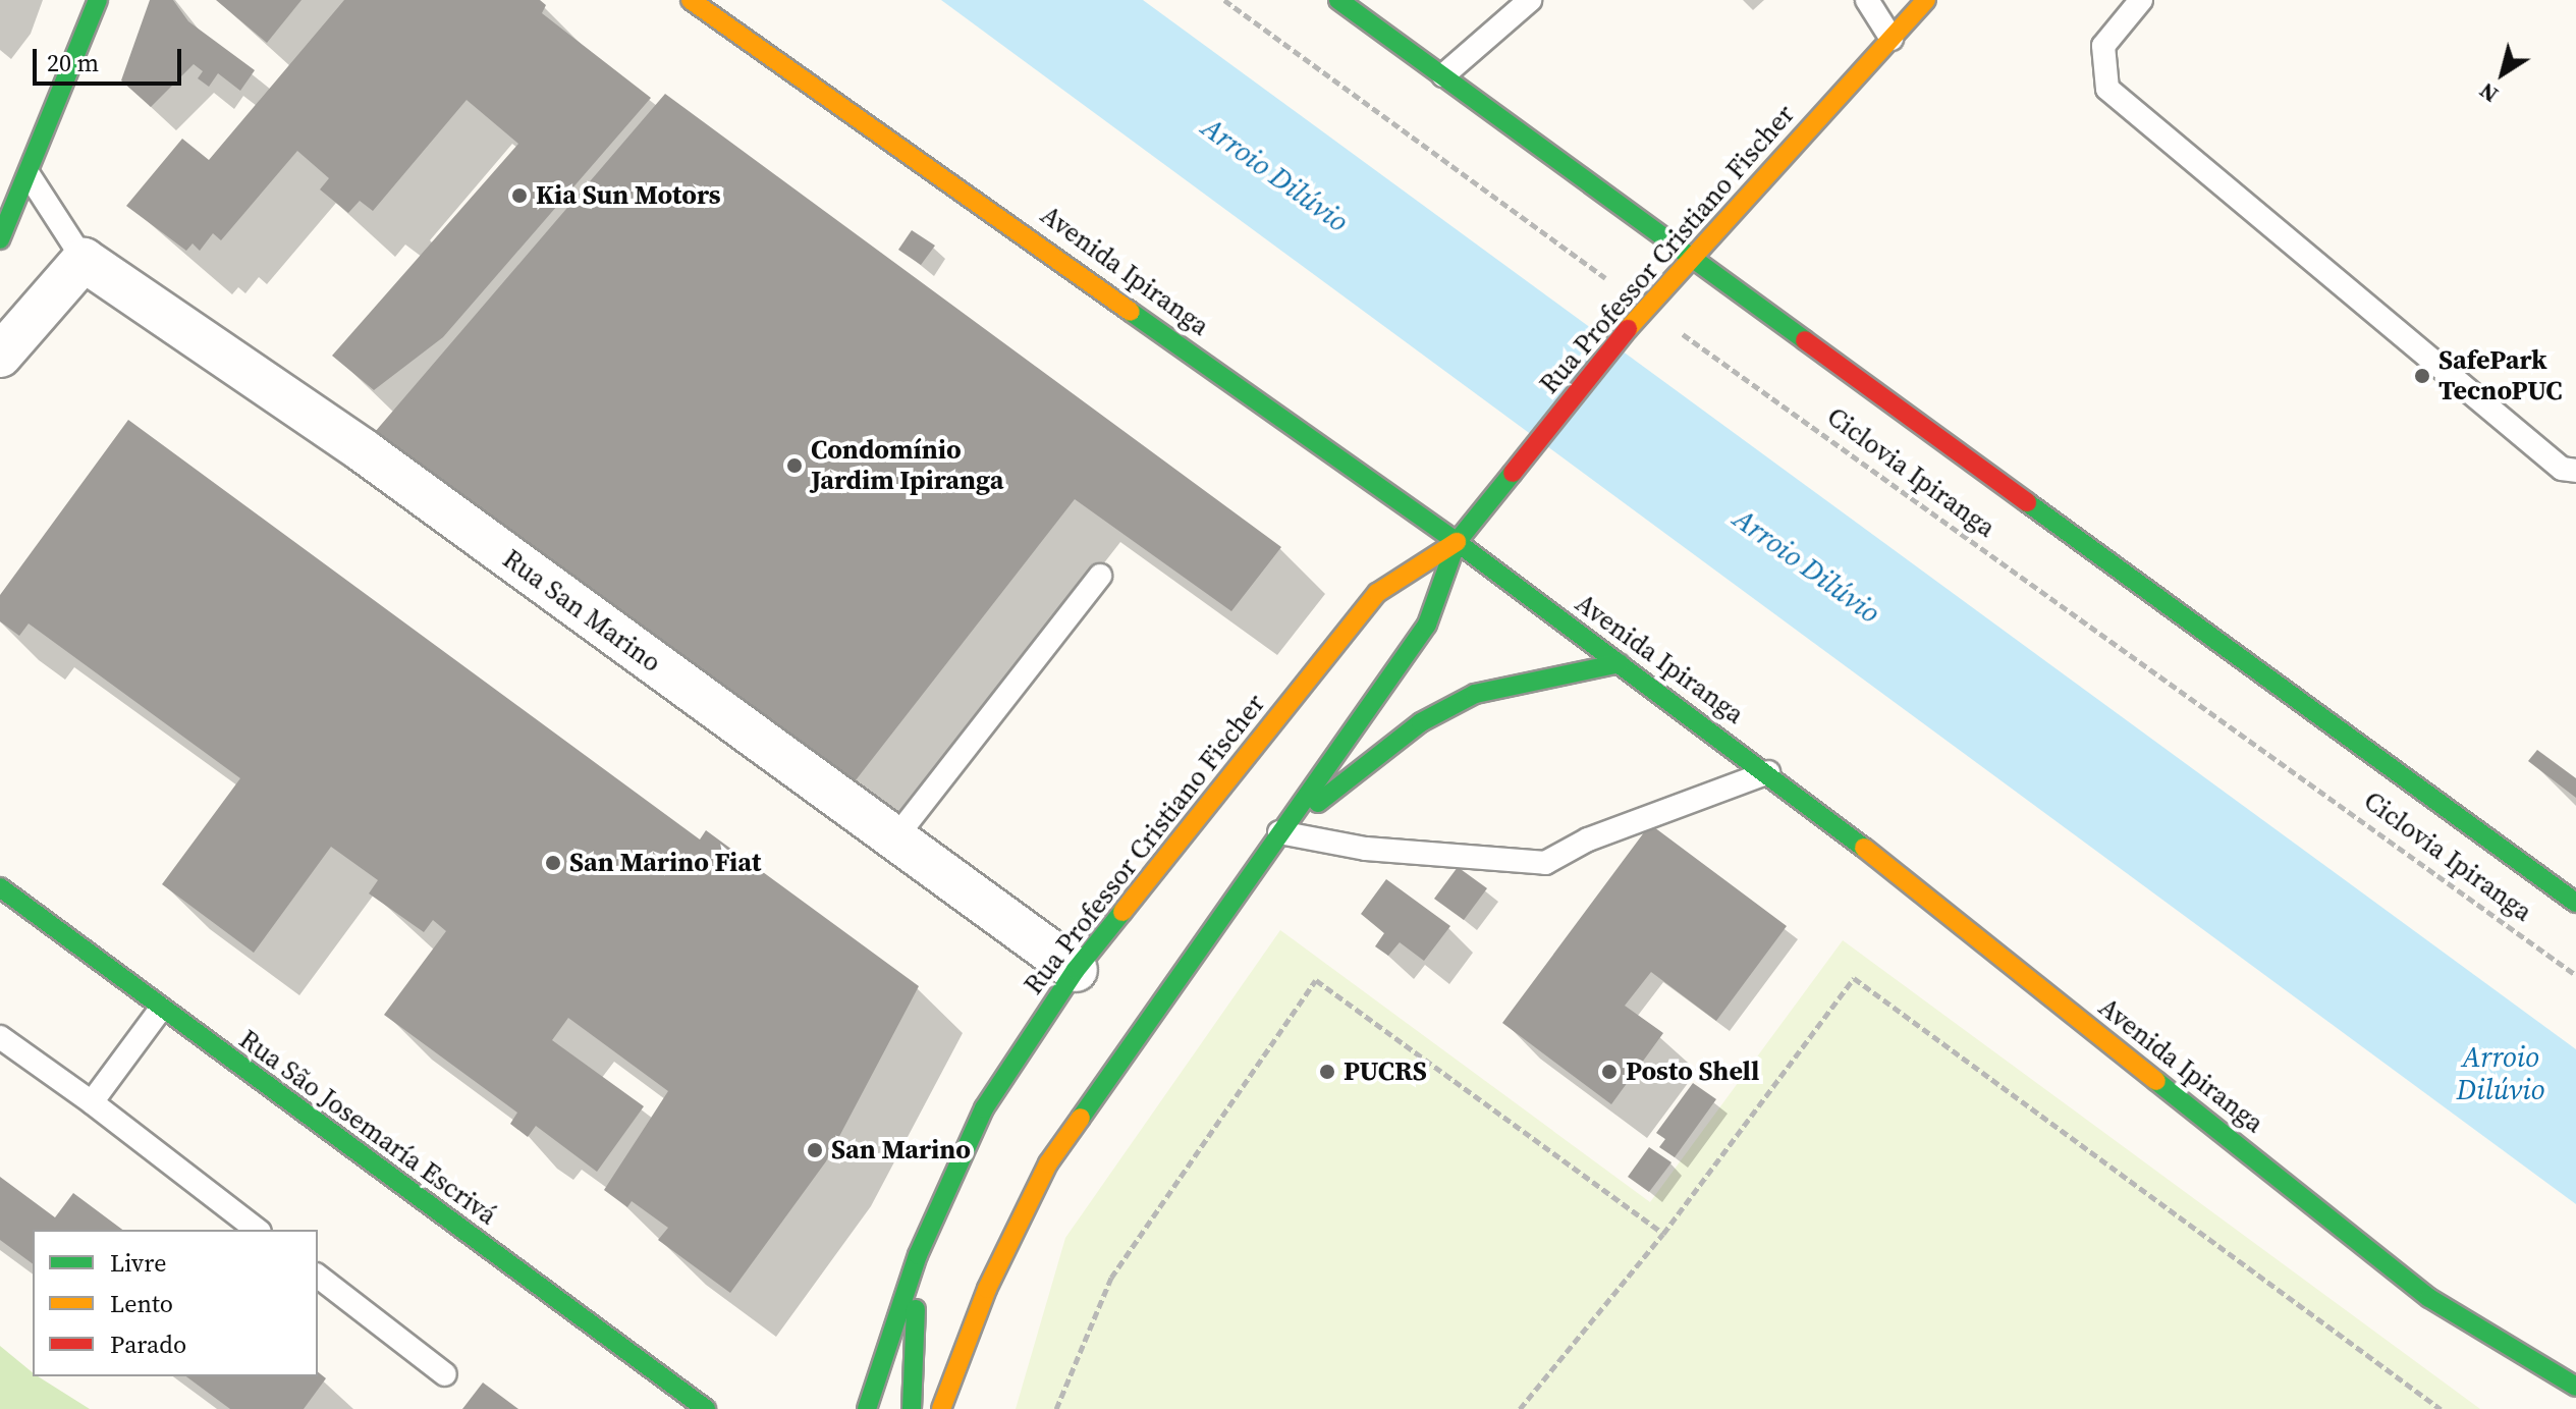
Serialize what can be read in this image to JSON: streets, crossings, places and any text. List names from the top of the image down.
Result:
{
  "streets": {
    "main road": ["Rua Professor Cristiano Fischer", "Avenida Ipiranga", "Rua São Josemaría Escrivá"],
    "street": ["Rua San Marino"],
    "path": ["Ciclovia Ipiranga"]
  },
  "crossings": [
    ["Rua Professor Cristiano Fischer", "Avenida Ipiranga"],
    ["Rua Professor Cristiano Fischer", "Ciclovia Ipiranga"],
    ["Rua Professor Cristiano Fischer", "Rua San Marino"]
  ],
  "water": ["Arroio Dilúvio"],
  "places": [
    "Kia Sun Motors",
    "SafePark TecnoPUC",
    "Condomínio Jardim Ipiranga",
    "San Marino Fiat",
    "PUCRS",
    "Posto Shell",
    "San Marino"
  ],
  "legend": ["Livre", "Lento", "Parado"],
  "scale_bar": "20 m",
  "north": "bottom left"
}
